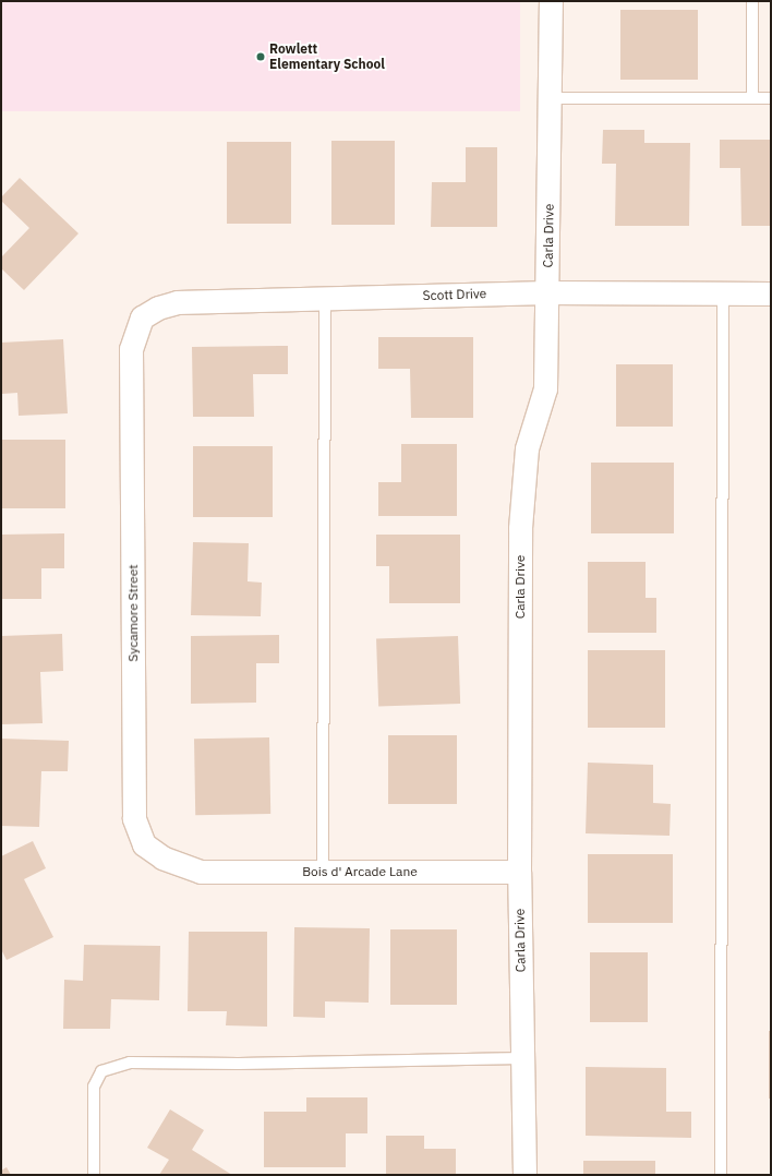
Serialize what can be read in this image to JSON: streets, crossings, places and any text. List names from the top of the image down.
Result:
{
  "streets": {
    "street": [
      "Carla Drive",
      "Scott Drive",
      "Sycamore Street",
      "Bois d' Arcade Lane"
    ]
  },
  "crossings": [
    ["Carla Drive", "Scott Drive"],
    ["Carla Drive", "Bois d' Arcade Lane"],
    ["Scott Drive", "Sycamore Street"],
    ["Sycamore Street", "Bois d' Arcade Lane"]
  ],
  "places": ["Rowlett Elementary School"]
}
